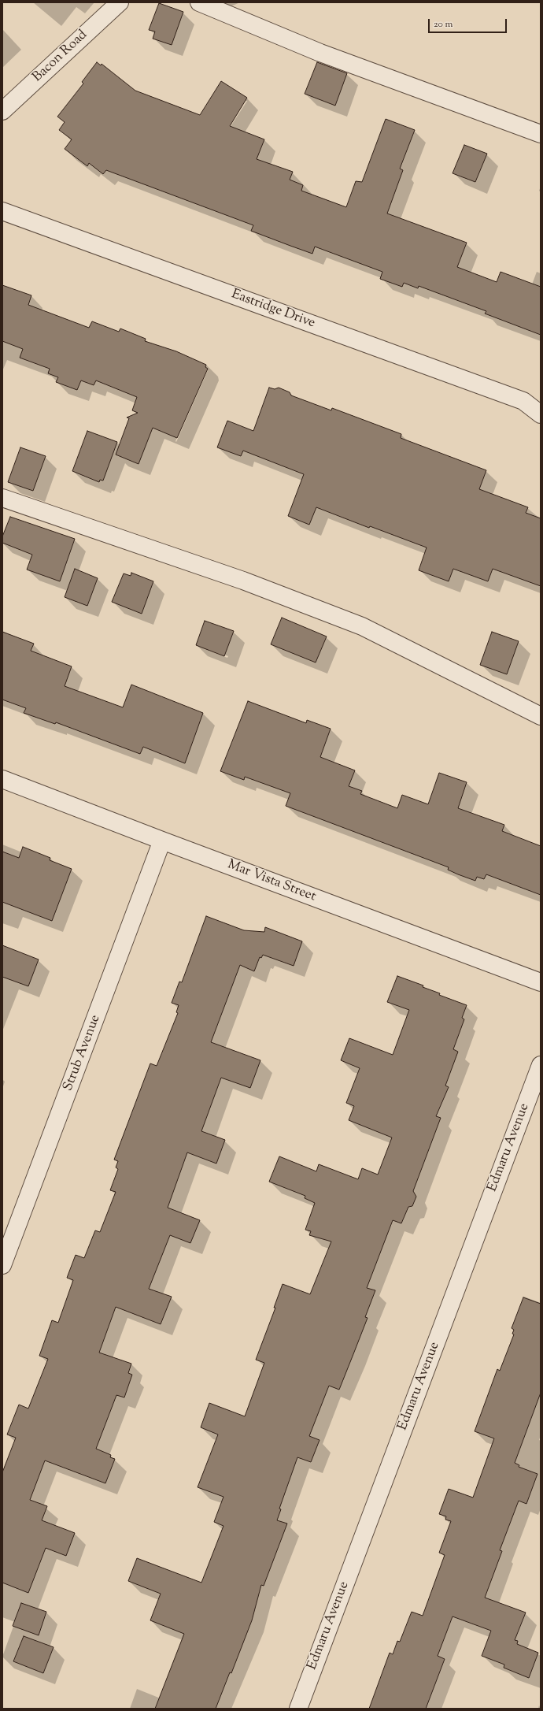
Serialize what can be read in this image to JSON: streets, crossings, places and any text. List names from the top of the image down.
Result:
{
  "streets": {
    "street": [
      "Bacon Road",
      "Eastridge Drive",
      "Mar Vista Street",
      "Strub Avenue",
      "Edmaru Avenue"
    ]
  },
  "crossings": [
    ["Mar Vista Street", "Strub Avenue"]
  ],
  "scale_bar": "20 m"
}
